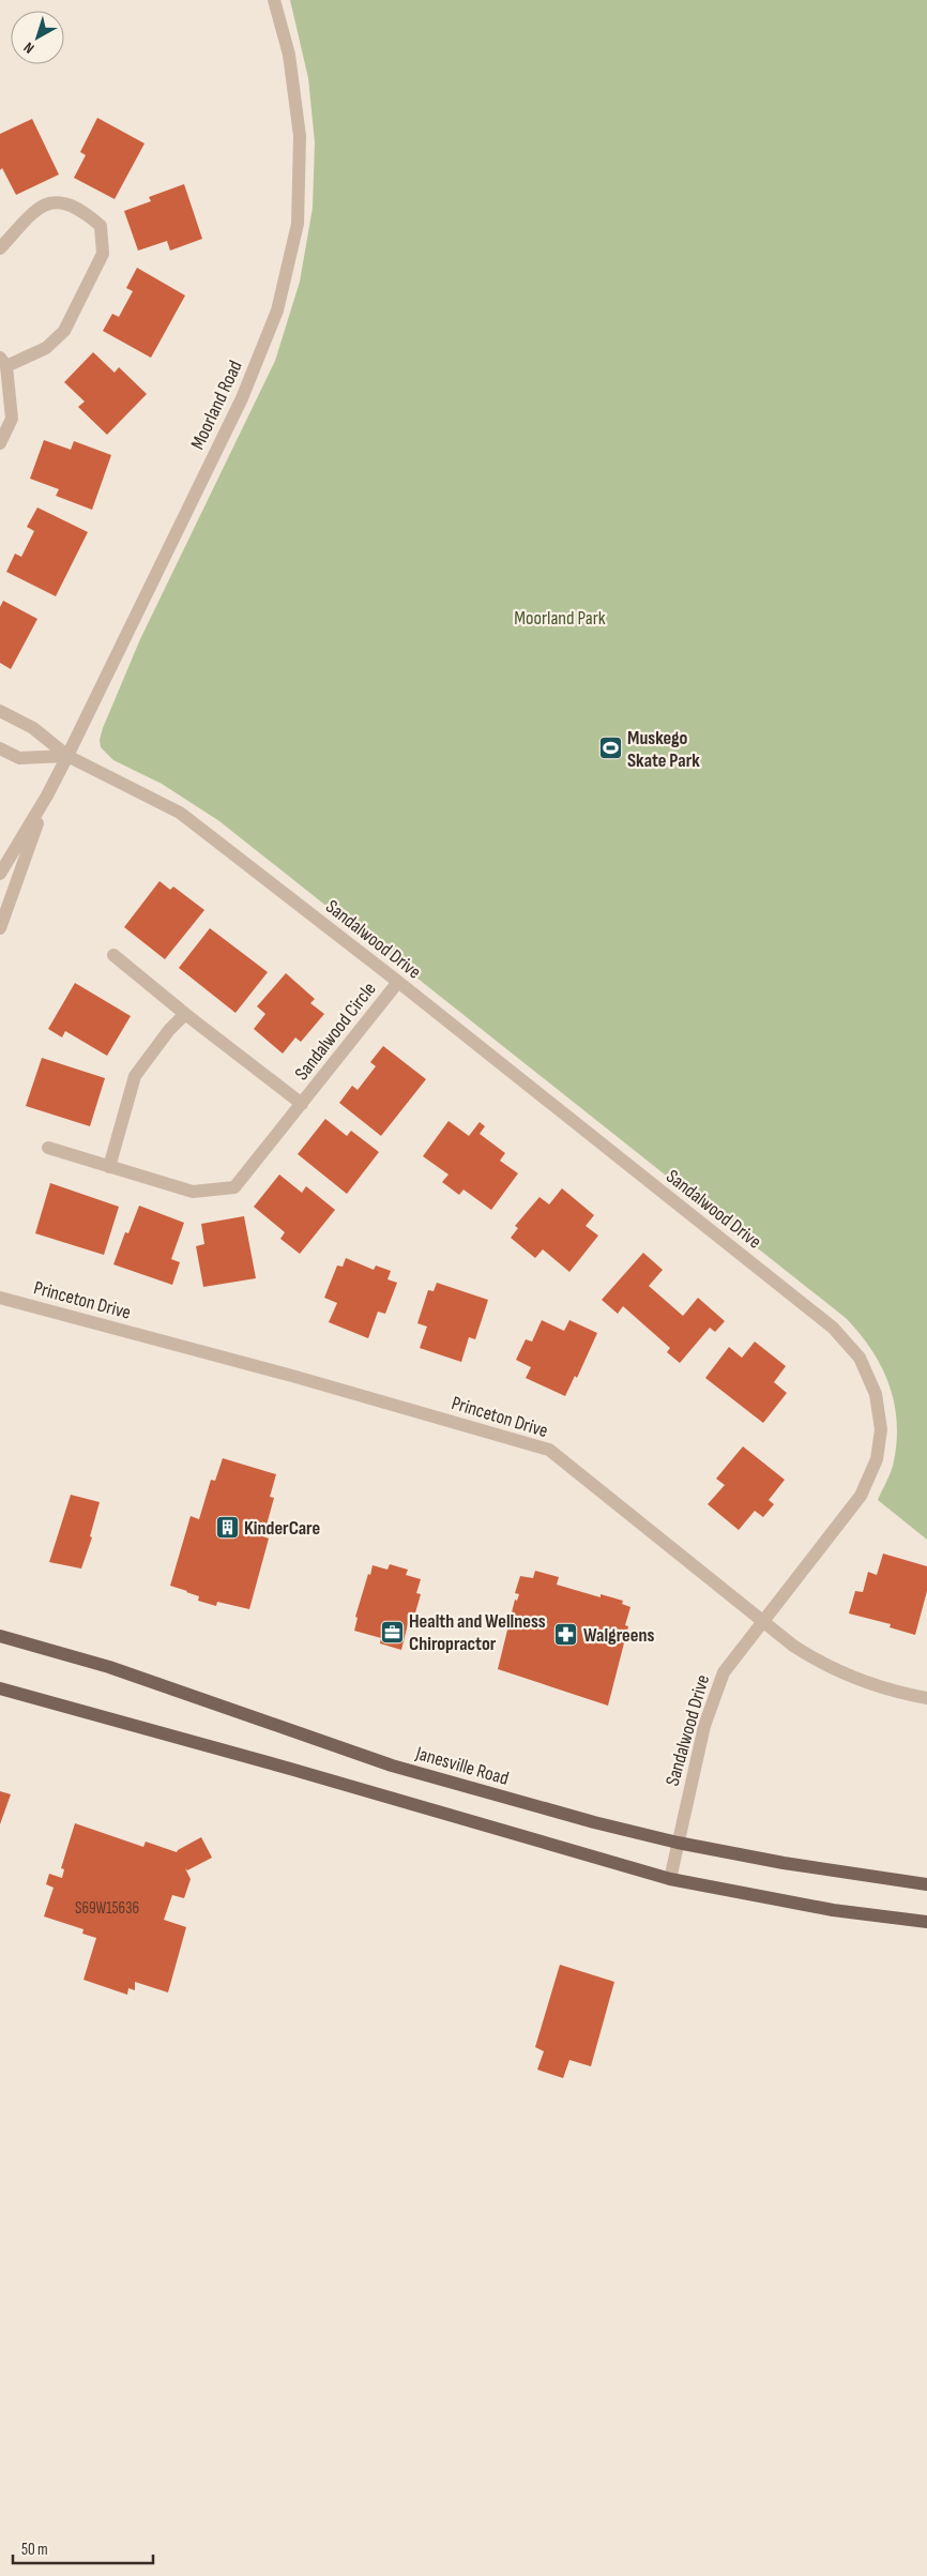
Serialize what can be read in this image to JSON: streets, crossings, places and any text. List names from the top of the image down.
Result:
{
  "streets": {
    "main road": ["Janesville Road"],
    "street": [
      "Moorland Road",
      "Sandalwood Drive",
      "Sandalwood Circle",
      "Princeton Drive"
    ]
  },
  "crossings": [
    ["Moorland Road", "Sandalwood Drive"],
    ["Sandalwood Drive", "Sandalwood Circle"],
    ["Sandalwood Drive", "Princeton Drive"],
    ["Sandalwood Drive", "Janesville Road"]
  ],
  "parks": ["Moorland Park"],
  "places": {
    "sports": ["Muskego Skate Park"],
    "building": ["KinderCare"],
    "office": ["Health and Wellness Chiropractor"],
    "pharmacy": ["Walgreens"]
  },
  "house_numbers": ["S69W15636"],
  "scale_bar": "50 m",
  "north": "bottom left"
}
